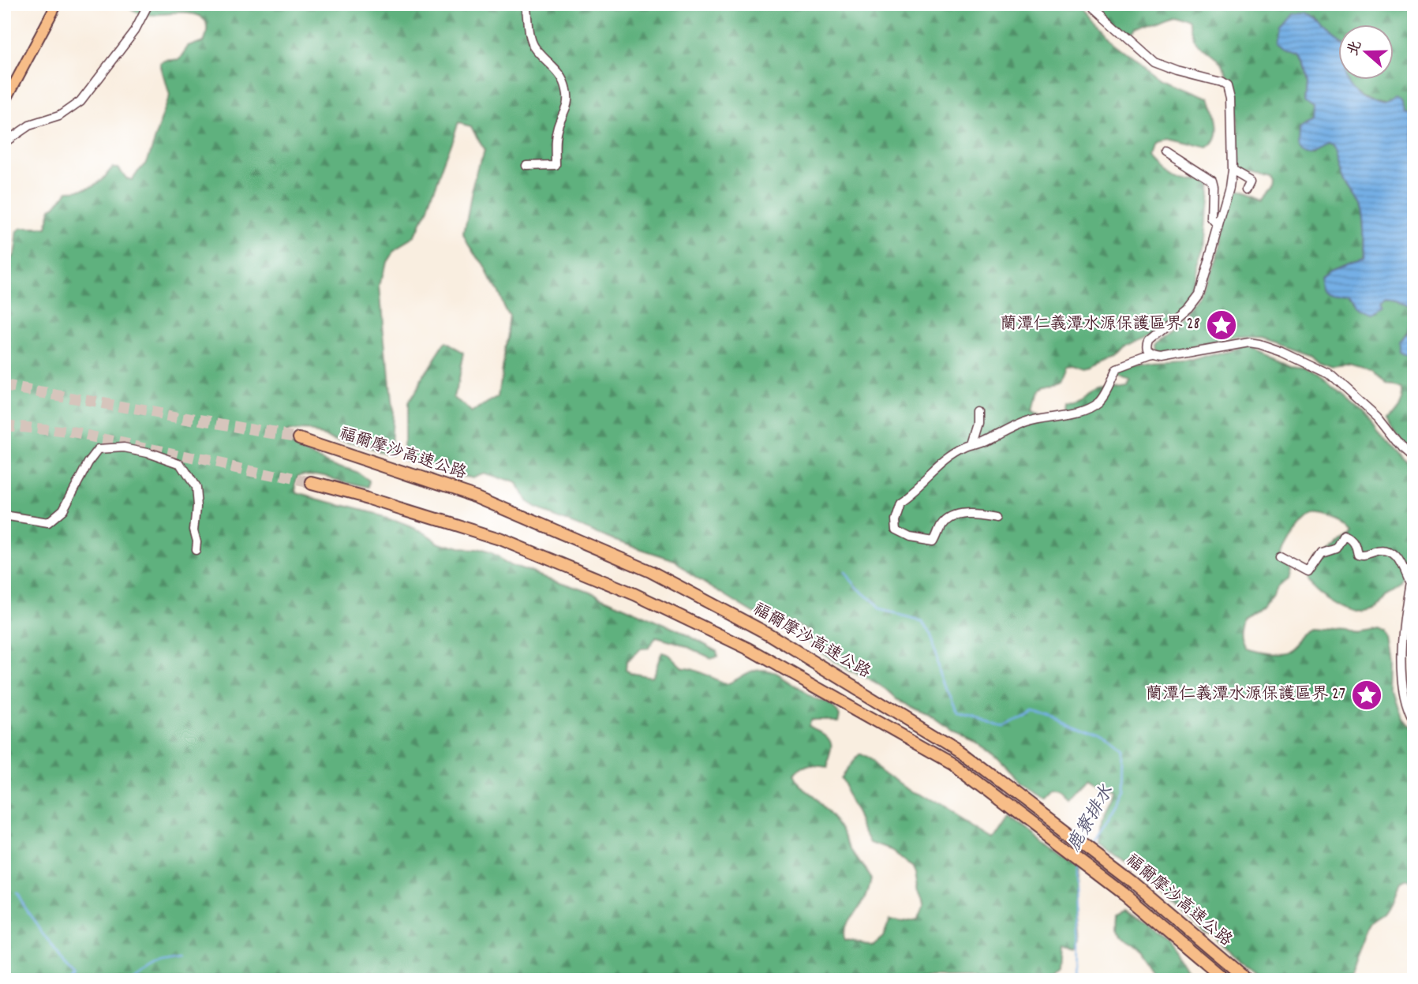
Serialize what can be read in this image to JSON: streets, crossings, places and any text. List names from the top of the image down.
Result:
{
  "streets": {
    "highway": ["福爾摩沙高速公路"]
  },
  "water": ["鹿寮排水"],
  "places": {
    "place": ["蘭潭仁義潭水源保護區界 28", "蘭潭仁義潭水源保護區界 27"]
  },
  "north": "left"
}
